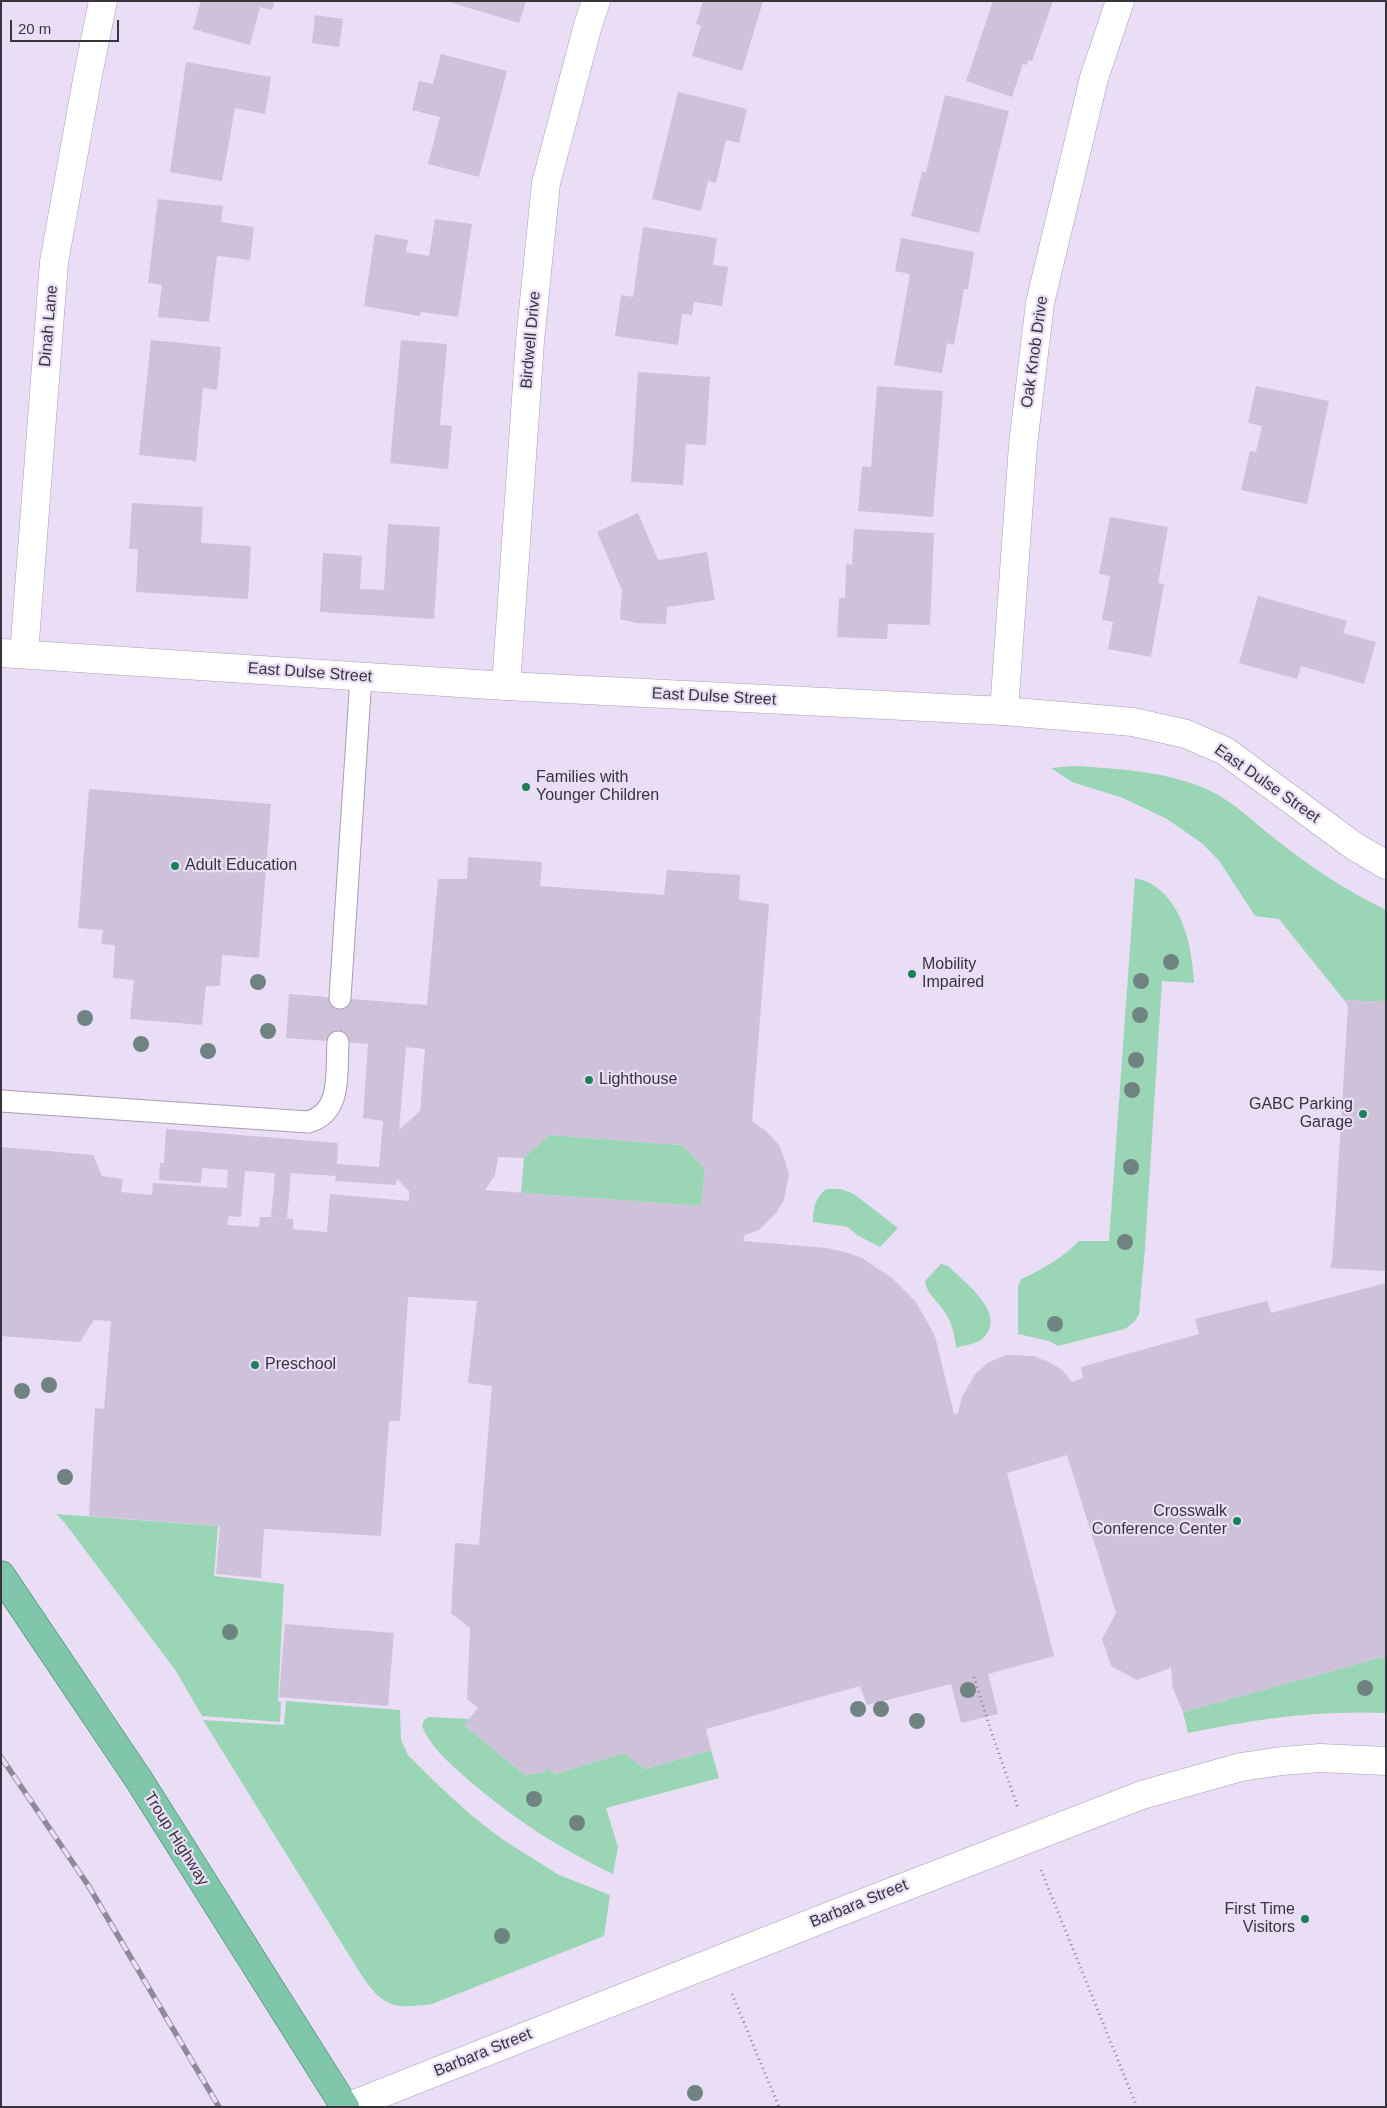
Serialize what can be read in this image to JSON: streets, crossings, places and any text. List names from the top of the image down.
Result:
{
  "streets": {
    "main road": ["Troup Highway"],
    "street": [
      "Dinah Lane",
      "Birdwell Drive",
      "Oak Knob Drive",
      "East Dulse Street",
      "Barbara Street"
    ]
  },
  "crossings": [
    ["Dinah Lane", "East Dulse Street"],
    ["Birdwell Drive", "East Dulse Street"],
    ["Oak Knob Drive", "East Dulse Street"],
    ["Troup Highway", "Barbara Street"]
  ],
  "places": [
    "Families with Younger Children",
    "Adult Education",
    "Mobility Impaired",
    "Lighthouse",
    "GABC Parking Garage",
    "Preschool",
    "Crosswalk Conference Center",
    "First Time Visitors"
  ],
  "scale_bar": "20 m"
}
